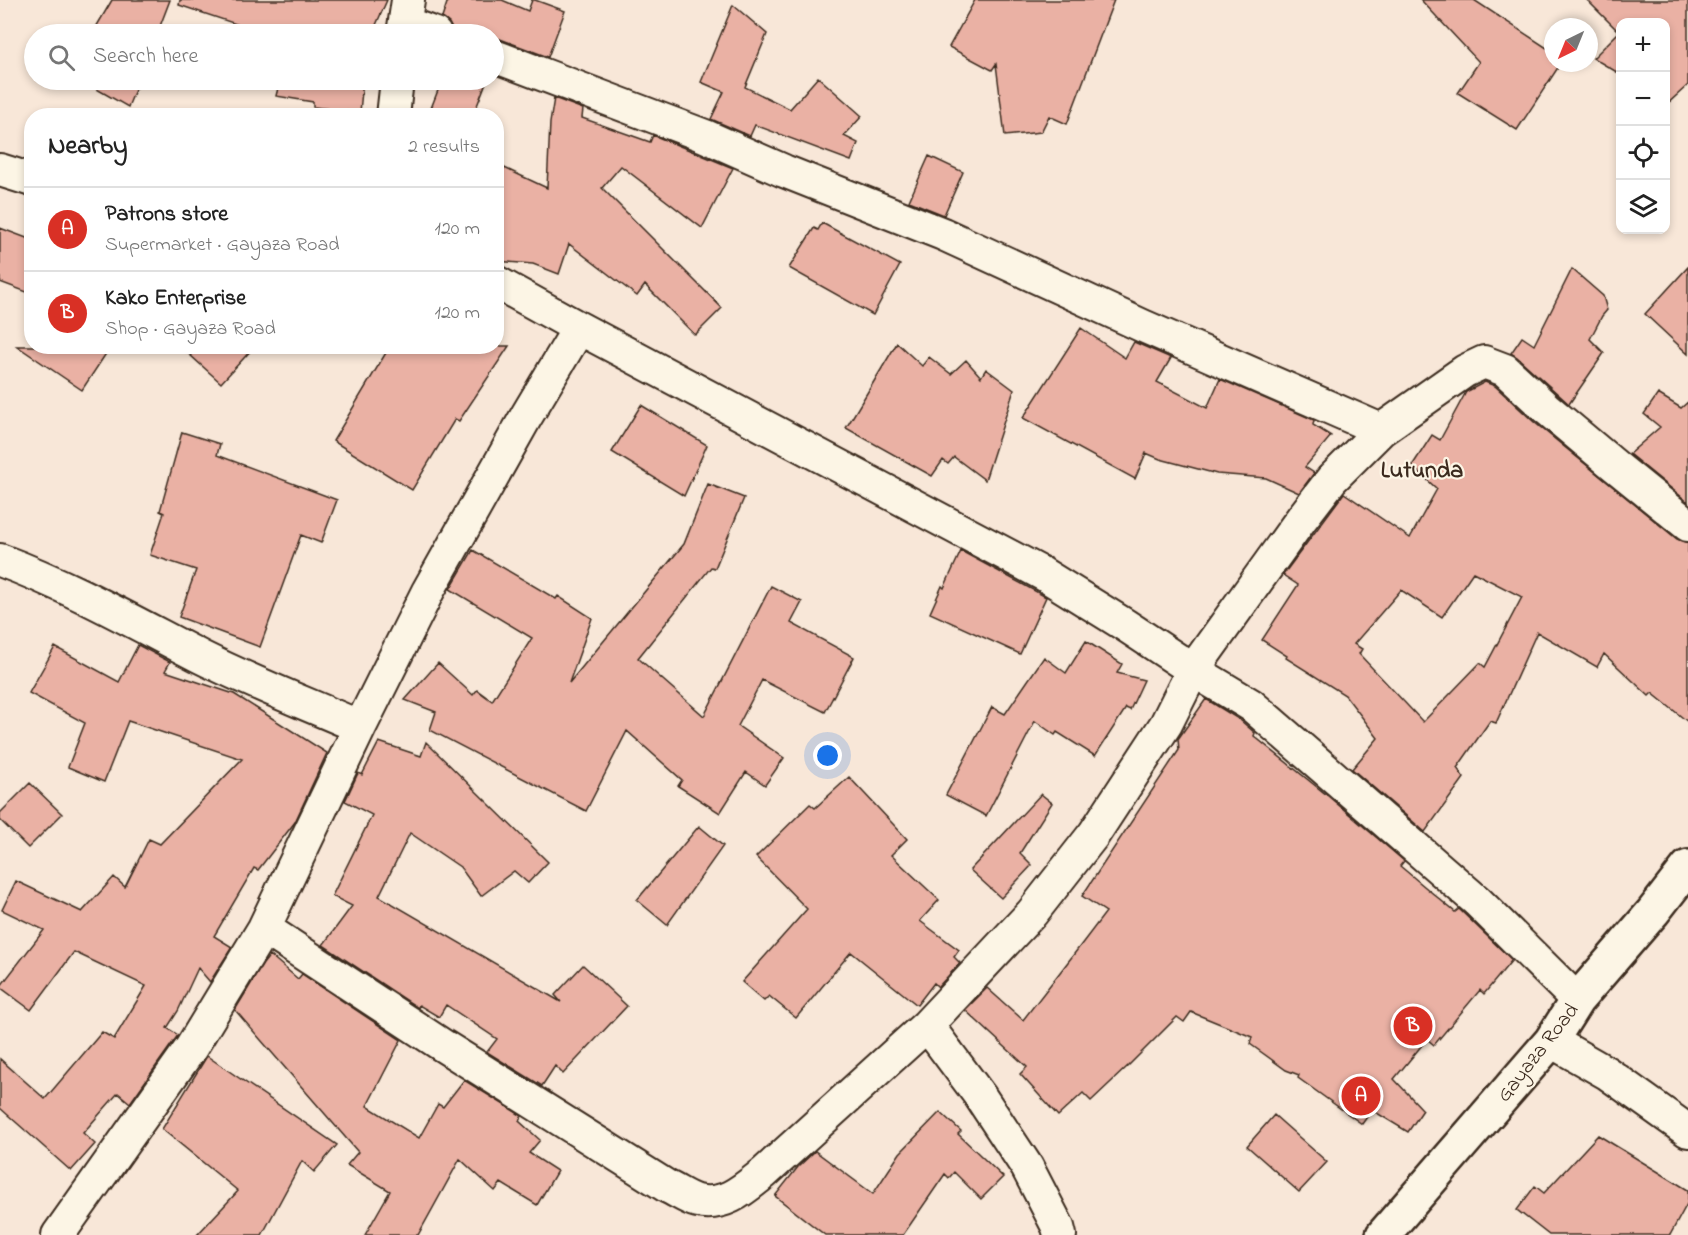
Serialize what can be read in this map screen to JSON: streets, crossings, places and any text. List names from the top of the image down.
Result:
{
  "streets": {
    "main road": ["Gayaza Road"]
  },
  "districts": ["Lutunda"],
  "north": "bottom left",
  "page": {
    "map_buttons": ["+", "−"],
    "search": "Search here",
    "heading": ["Nearby", "2 results"],
    "list": [
      {
        "mark": "A",
        "name": "Patrons store",
        "note": "Supermarket · Gayaza Road",
        "value": "120 m"
      },
      {
        "mark": "B",
        "name": "Kako Enterprise",
        "note": "Shop · Gayaza Road",
        "value": "120 m"
      }
    ],
    "pins": ["B", "A"]
  }
}
